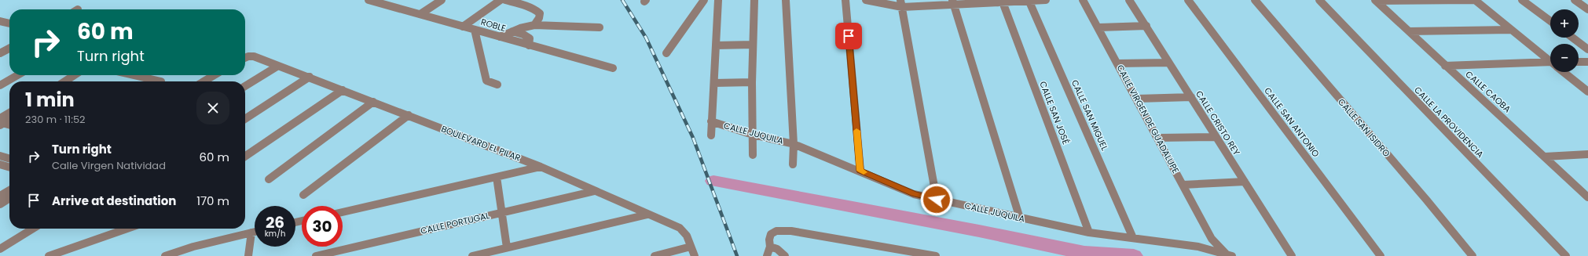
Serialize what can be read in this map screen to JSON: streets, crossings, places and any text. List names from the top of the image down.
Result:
{
  "streets": {
    "street": [
      "ROBLE",
      "CALLE CAOBA",
      "CALLE SAN JOSÉ",
      "CALLE SAN MIGUEL",
      "CALLE VIRGEN DE GUADALUPE",
      "CALLE SAN ANTONIO",
      "CALLE LA PROVIDENCIA",
      "CALLE CRISTO REY",
      "CALLE SAN ISIDRO",
      "CALLE JUQUILA",
      "BOULEVARD EL PILAR",
      "CALLE PORTUGAL"
    ]
  },
  "crossings": [
    ["CALLE SAN JOSÉ", "CALLE JUQUILA"],
    ["CALLE SAN MIGUEL", "CALLE JUQUILA"],
    ["CALLE VIRGEN DE GUADALUPE", "CALLE JUQUILA"],
    ["BOULEVARD EL PILAR", "CALLE PORTUGAL"]
  ],
  "page": {
    "map_buttons": ["+", "−"],
    "turn": ["60 m", "Turn right"],
    "heading": ["1 min", "230 m · 11:52"],
    "list": [
      {
        "name": "Turn right",
        "note": "Calle Virgen Natividad",
        "value": "60 m"
      },
      {
        "name": "Arrive at destination",
        "value": "170 m"
      }
    ],
    "speed": "26 km/h",
    "limit": "30"
  }
}
